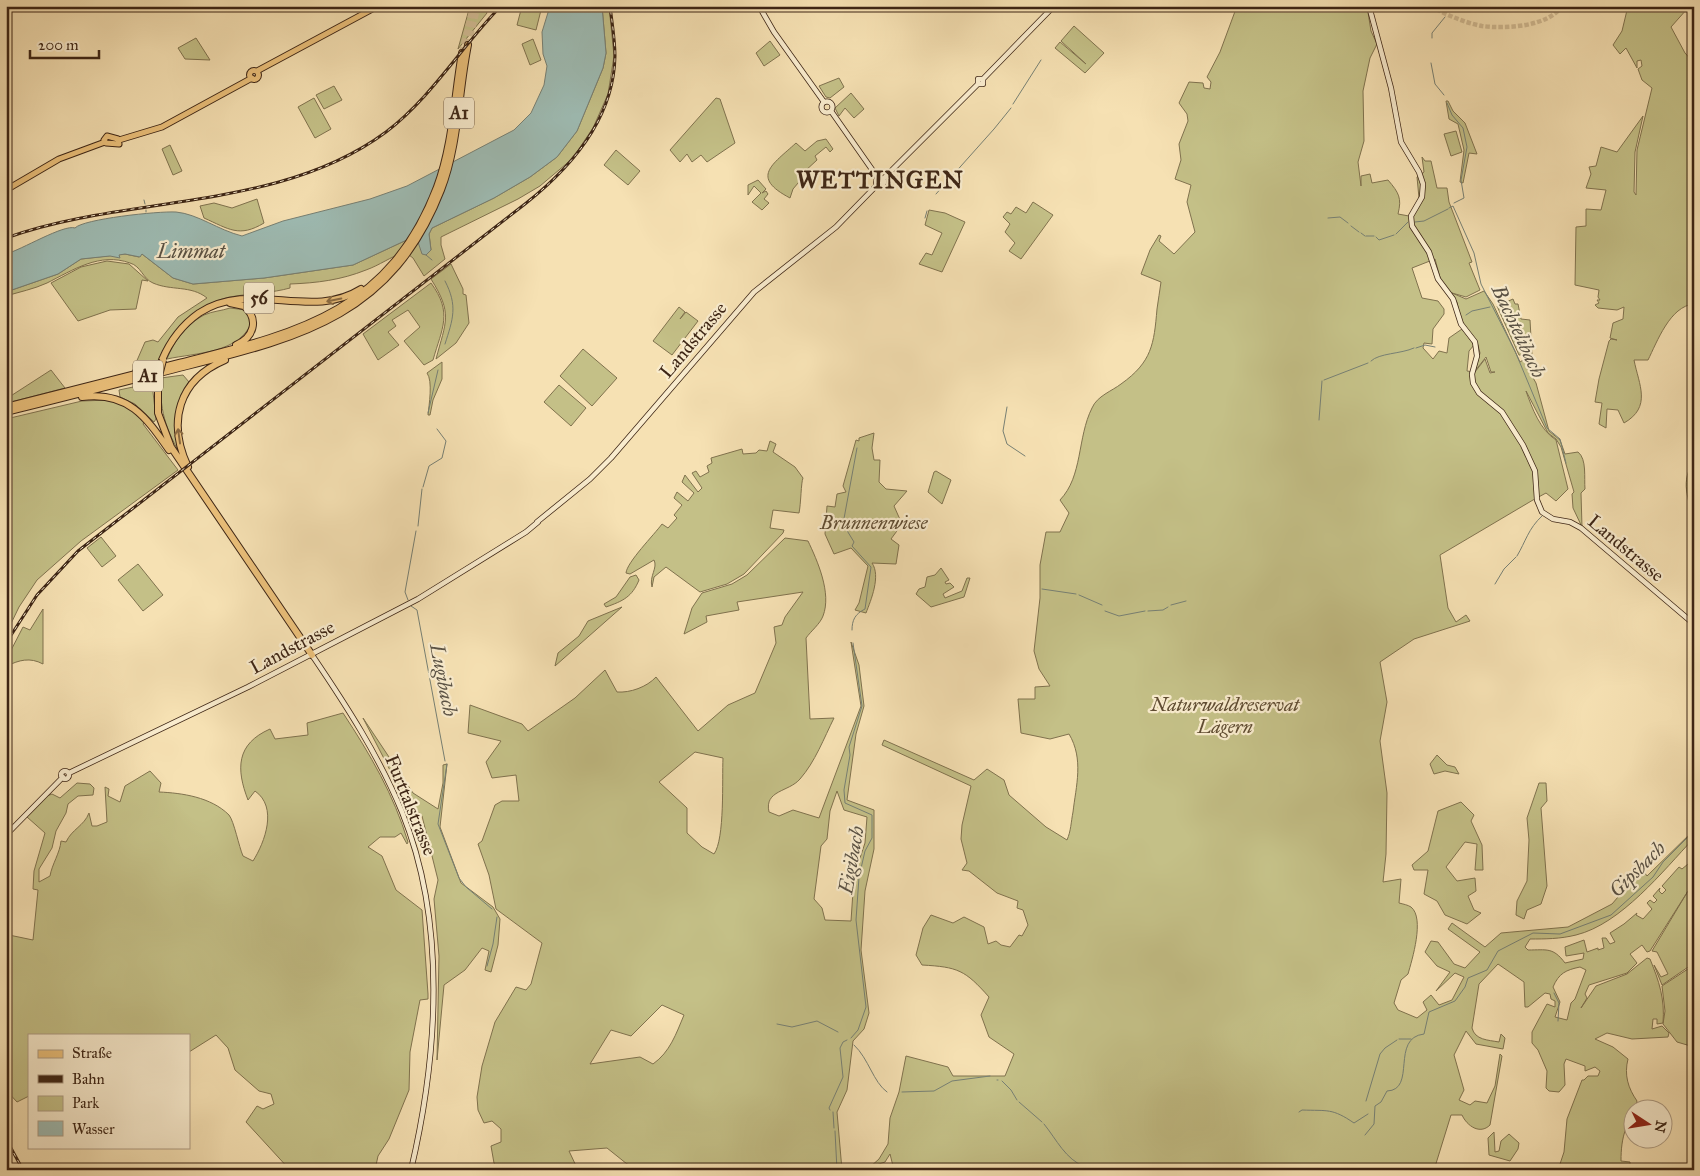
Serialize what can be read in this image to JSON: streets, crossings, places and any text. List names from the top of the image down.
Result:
{
  "streets": {
    "highway": ["A1", "56", "Furttalstrasse"],
    "main road": ["Landstrasse"]
  },
  "crossings": [
    ["A1", "56"],
    ["Landstrasse", "Furttalstrasse"]
  ],
  "districts": ["WETTINGEN"],
  "water": [
    "Limmat",
    "Bachtelibach",
    "Lugibach",
    "Eigibach",
    "Gipsbach"
  ],
  "parks": ["Brunnenwiese", "Naturwaldreservat Lägern"],
  "legend": [
    "Straße",
    "Bahn",
    "Park",
    "Wasser"
  ],
  "scale_bar": "200 m",
  "north": "right"
}
